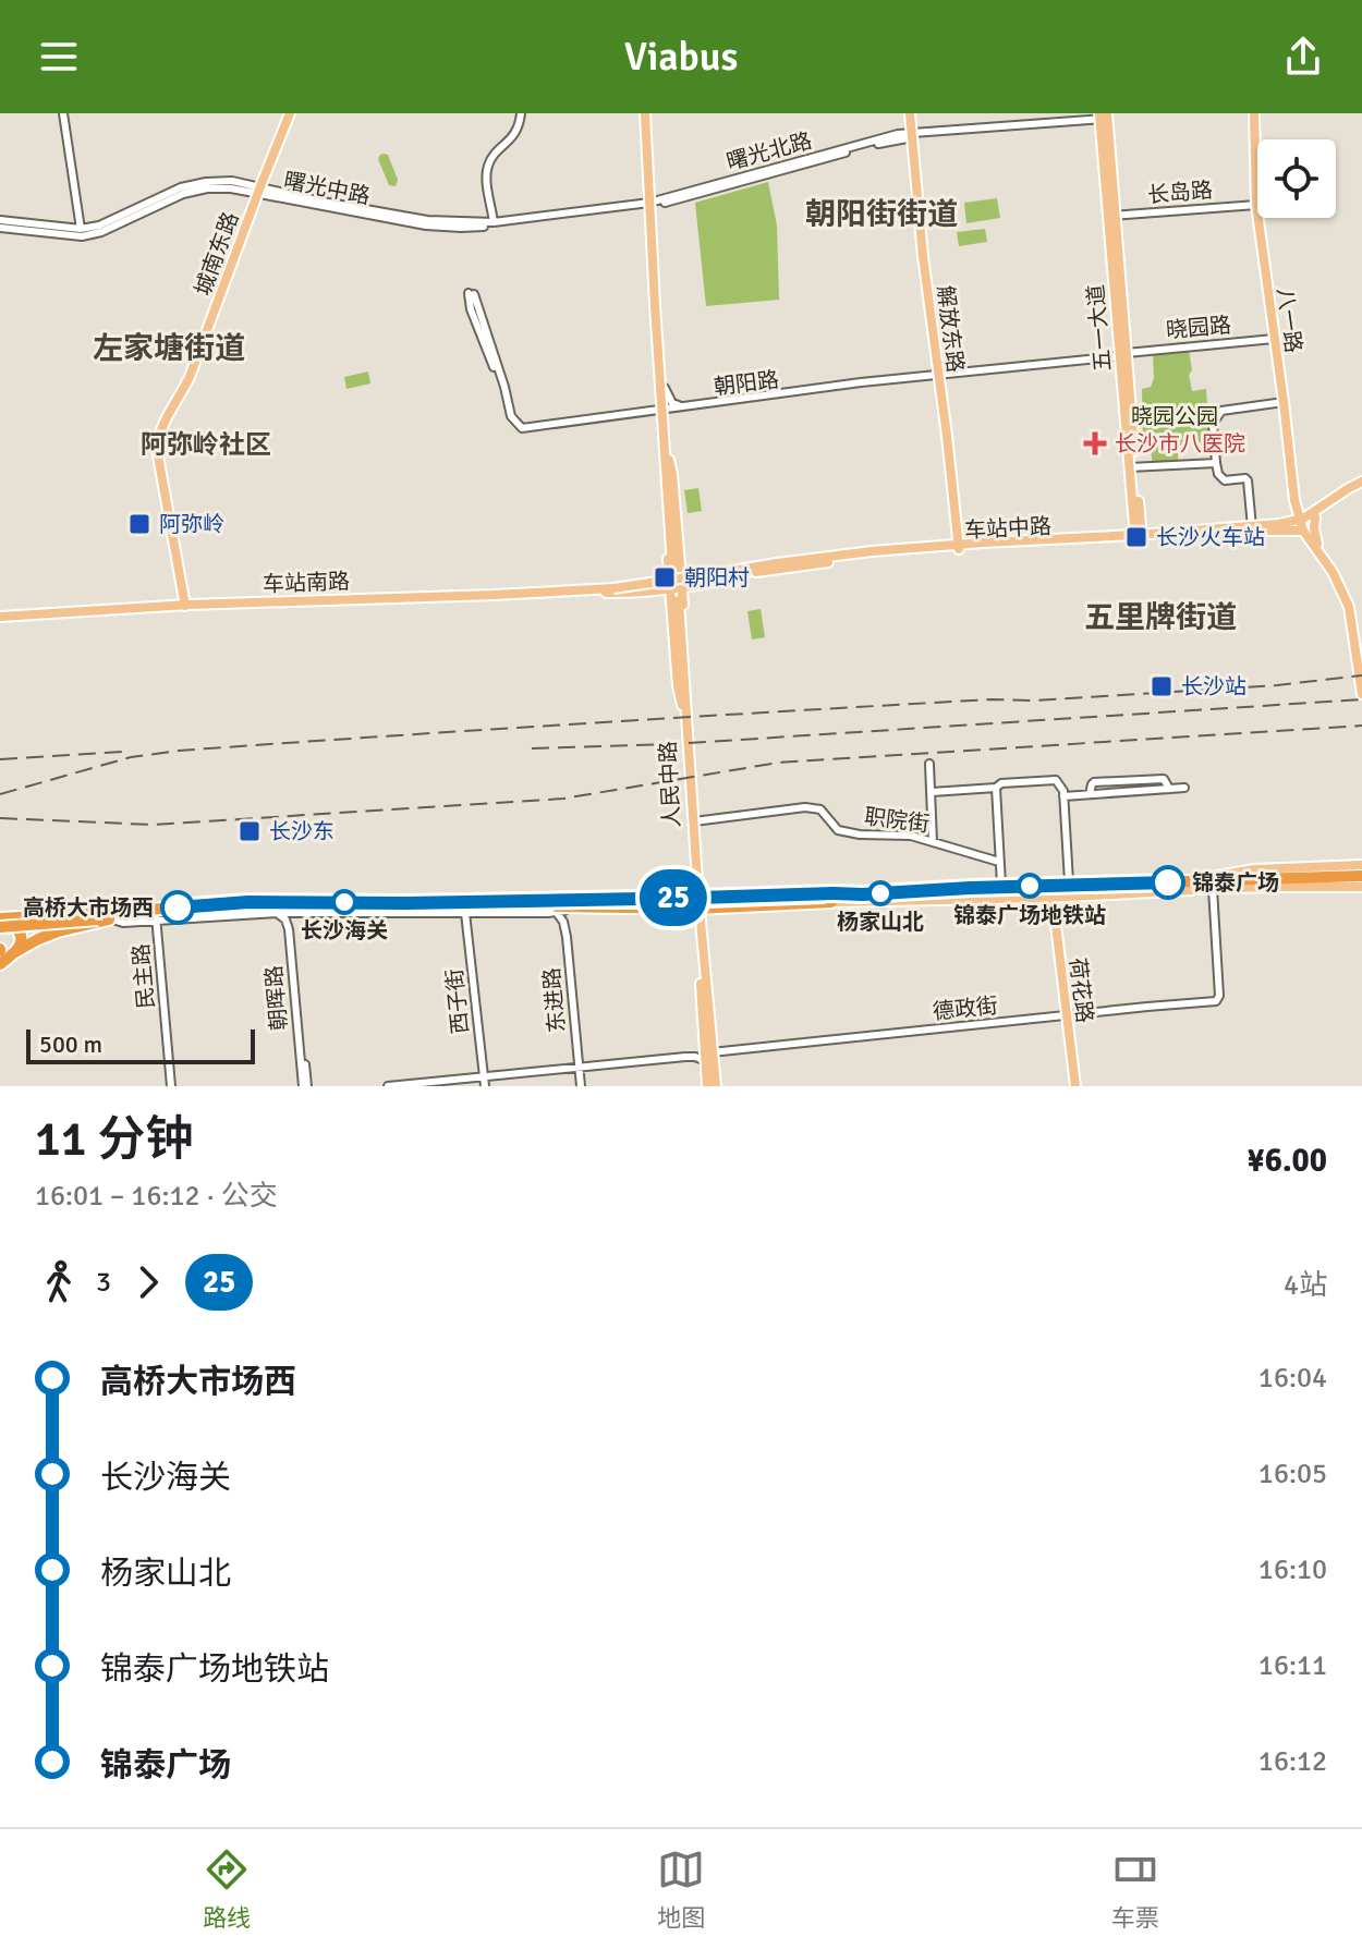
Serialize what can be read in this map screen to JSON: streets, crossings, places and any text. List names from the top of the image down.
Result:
{
  "streets": {
    "main road": [
      "城南东路",
      "八一路",
      "五一大道",
      "解放东路",
      "车站中路",
      "车站南路",
      "人民中路",
      "荷花路"
    ],
    "street": [
      "曙光北路",
      "曙光中路",
      "长岛路",
      "晓园路",
      "朝阳路",
      "职院街",
      "民主路",
      "朝晖路",
      "东进路",
      "西子街",
      "德政街"
    ]
  },
  "crossings": [
    ["曙光北路", "曙光中路"],
    ["曙光北路", "五一大道"],
    ["曙光北路", "解放东路"],
    ["曙光中路", "城南东路"],
    ["长岛路", "八一路"],
    ["长岛路", "五一大道"],
    ["城南东路", "车站南路"],
    ["八一路", "晓园路"],
    ["五一大道", "晓园路"],
    ["五一大道", "朝阳路"],
    ["五一大道", "车站中路"],
    ["晓园路", "朝阳路"],
    ["解放东路", "朝阳路"],
    ["解放东路", "车站中路"],
    ["车站中路", "车站南路"],
    ["人民中路", "职院街"],
    ["人民中路", "德政街"],
    ["荷花路", "德政街"],
    ["东进路", "德政街"],
    ["西子街", "德政街"]
  ],
  "districts": [
    "朝阳街街道",
    "左家塘街道",
    "阿弥岭社区",
    "五里牌街道"
  ],
  "parks": ["晓园公园"],
  "places": {
    "health": ["长沙市八医院"],
    "transit": [
      "阿弥岭",
      "长沙火车站",
      "朝阳村",
      "长沙站",
      "长沙东"
    ],
    "other": [
      "锦泰广场",
      "锦泰广场地铁站",
      "杨家山北",
      "长沙海关",
      "高桥大市场西"
    ]
  },
  "lines": ["bus line 25"],
  "scale_bar": "500 m",
  "page": {
    "header": "Viabus",
    "on_map": "25",
    "scale": "500 m",
    "heading": ["11 分钟", "16:01 – 16:12 · 公交", "¥6.00"],
    "legs": ["3", "25", "4站"],
    "list": [
      {
        "name": "高桥大市场西",
        "value": "16:04"
      },
      {
        "name": "长沙海关",
        "value": "16:05"
      },
      {
        "name": "杨家山北",
        "value": "16:10"
      },
      {
        "name": "锦泰广场地铁站",
        "value": "16:11"
      },
      {
        "name": "锦泰广场",
        "value": "16:12"
      }
    ],
    "tabs": ["路线", "地图", "车票"]
  }
}
